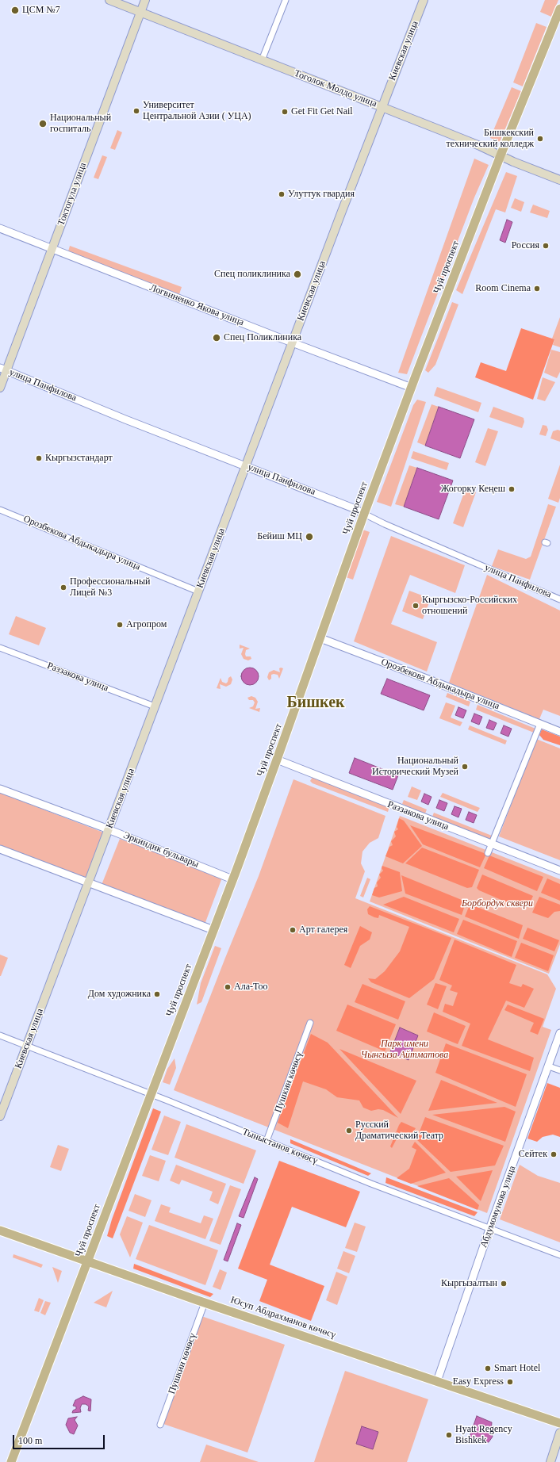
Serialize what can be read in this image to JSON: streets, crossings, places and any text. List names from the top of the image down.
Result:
{
  "streets": {
    "main road": [
      "Киевская улица",
      "Тоголок Молдо улица",
      "Токтогула улица",
      "Чуй проспект",
      "Юсуп Абдрахманов көчөсү"
    ],
    "street": [
      "Логвиненко Якова улица",
      "улица Панфилова",
      "Орозбекова Абдыкадыра улица",
      "Раззакова улица",
      "Эркиндик бульвары",
      "Пушкин көчөсү",
      "Тыныстанов көчөсү",
      "Абдумомунова улица"
    ]
  },
  "crossings": [
    ["Киевская улица", "Тоголок Молдо улица"],
    ["Киевская улица", "Логвиненко Якова улица"],
    ["Киевская улица", "улица Панфилова"],
    ["Киевская улица", "Орозбекова Абдыкадыра улица"],
    ["Киевская улица", "Раззакова улица"],
    ["Киевская улица", "Эркиндик бульвары"],
    ["Киевская улица", "Тыныстанов көчөсү"],
    ["Тоголок Молдо улица", "Токтогула улица"],
    ["Тоголок Молдо улица", "Чуй проспект"],
    ["Токтогула улица", "Логвиненко Якова улица"],
    ["Токтогула улица", "улица Панфилова"],
    ["Чуй проспект", "Логвиненко Якова улица"],
    ["Чуй проспект", "улица Панфилова"],
    ["Чуй проспект", "Орозбекова Абдыкадыра улица"],
    ["Чуй проспект", "Раззакова улица"],
    ["Чуй проспект", "Эркиндик бульвары"],
    ["Чуй проспект", "Тыныстанов көчөсү"],
    ["Чуй проспект", "Юсуп Абдрахманов көчөсү"],
    ["Пушкин көчөсү", "Тыныстанов көчөсү"],
    ["Пушкин көчөсү", "Юсуп Абдрахманов көчөсү"],
    ["Тыныстанов көчөсү", "Абдумомунова улица"],
    ["Абдумомунова улица", "Юсуп Абдрахманов көчөсү"]
  ],
  "districts": ["Бишкек"],
  "parks": ["Борбордук сквери", "Парк имени Чынгыза Айтматова"],
  "places": [
    "ЦСМ №7",
    "Университет Центральной Азии ( УЦА)",
    "Get Fit Get Nail",
    "Национальный госпиталь",
    "Бишкекский технический колледж",
    "Улуттук гвардия",
    "Россия",
    "Спец поликлиника",
    "Room Cinema",
    "Спец Поликлиника",
    "Кыргызстандарт",
    "Жогорку Кеңеш",
    "Бейиш МЦ",
    "Профессиональный Лицей №3",
    "Кыргызско-Российских отношений",
    "Агропром",
    "Национальный Исторический Музей",
    "Арт галерея",
    "Ала-Тоо",
    "Дом художника",
    "Русский Драматический Театр",
    "Сейтек",
    "Кыргызалтын",
    "Smart Hotel",
    "Easy Express",
    "Hyatt Regency Bishkek"
  ],
  "scale_bar": "100 m"
}
